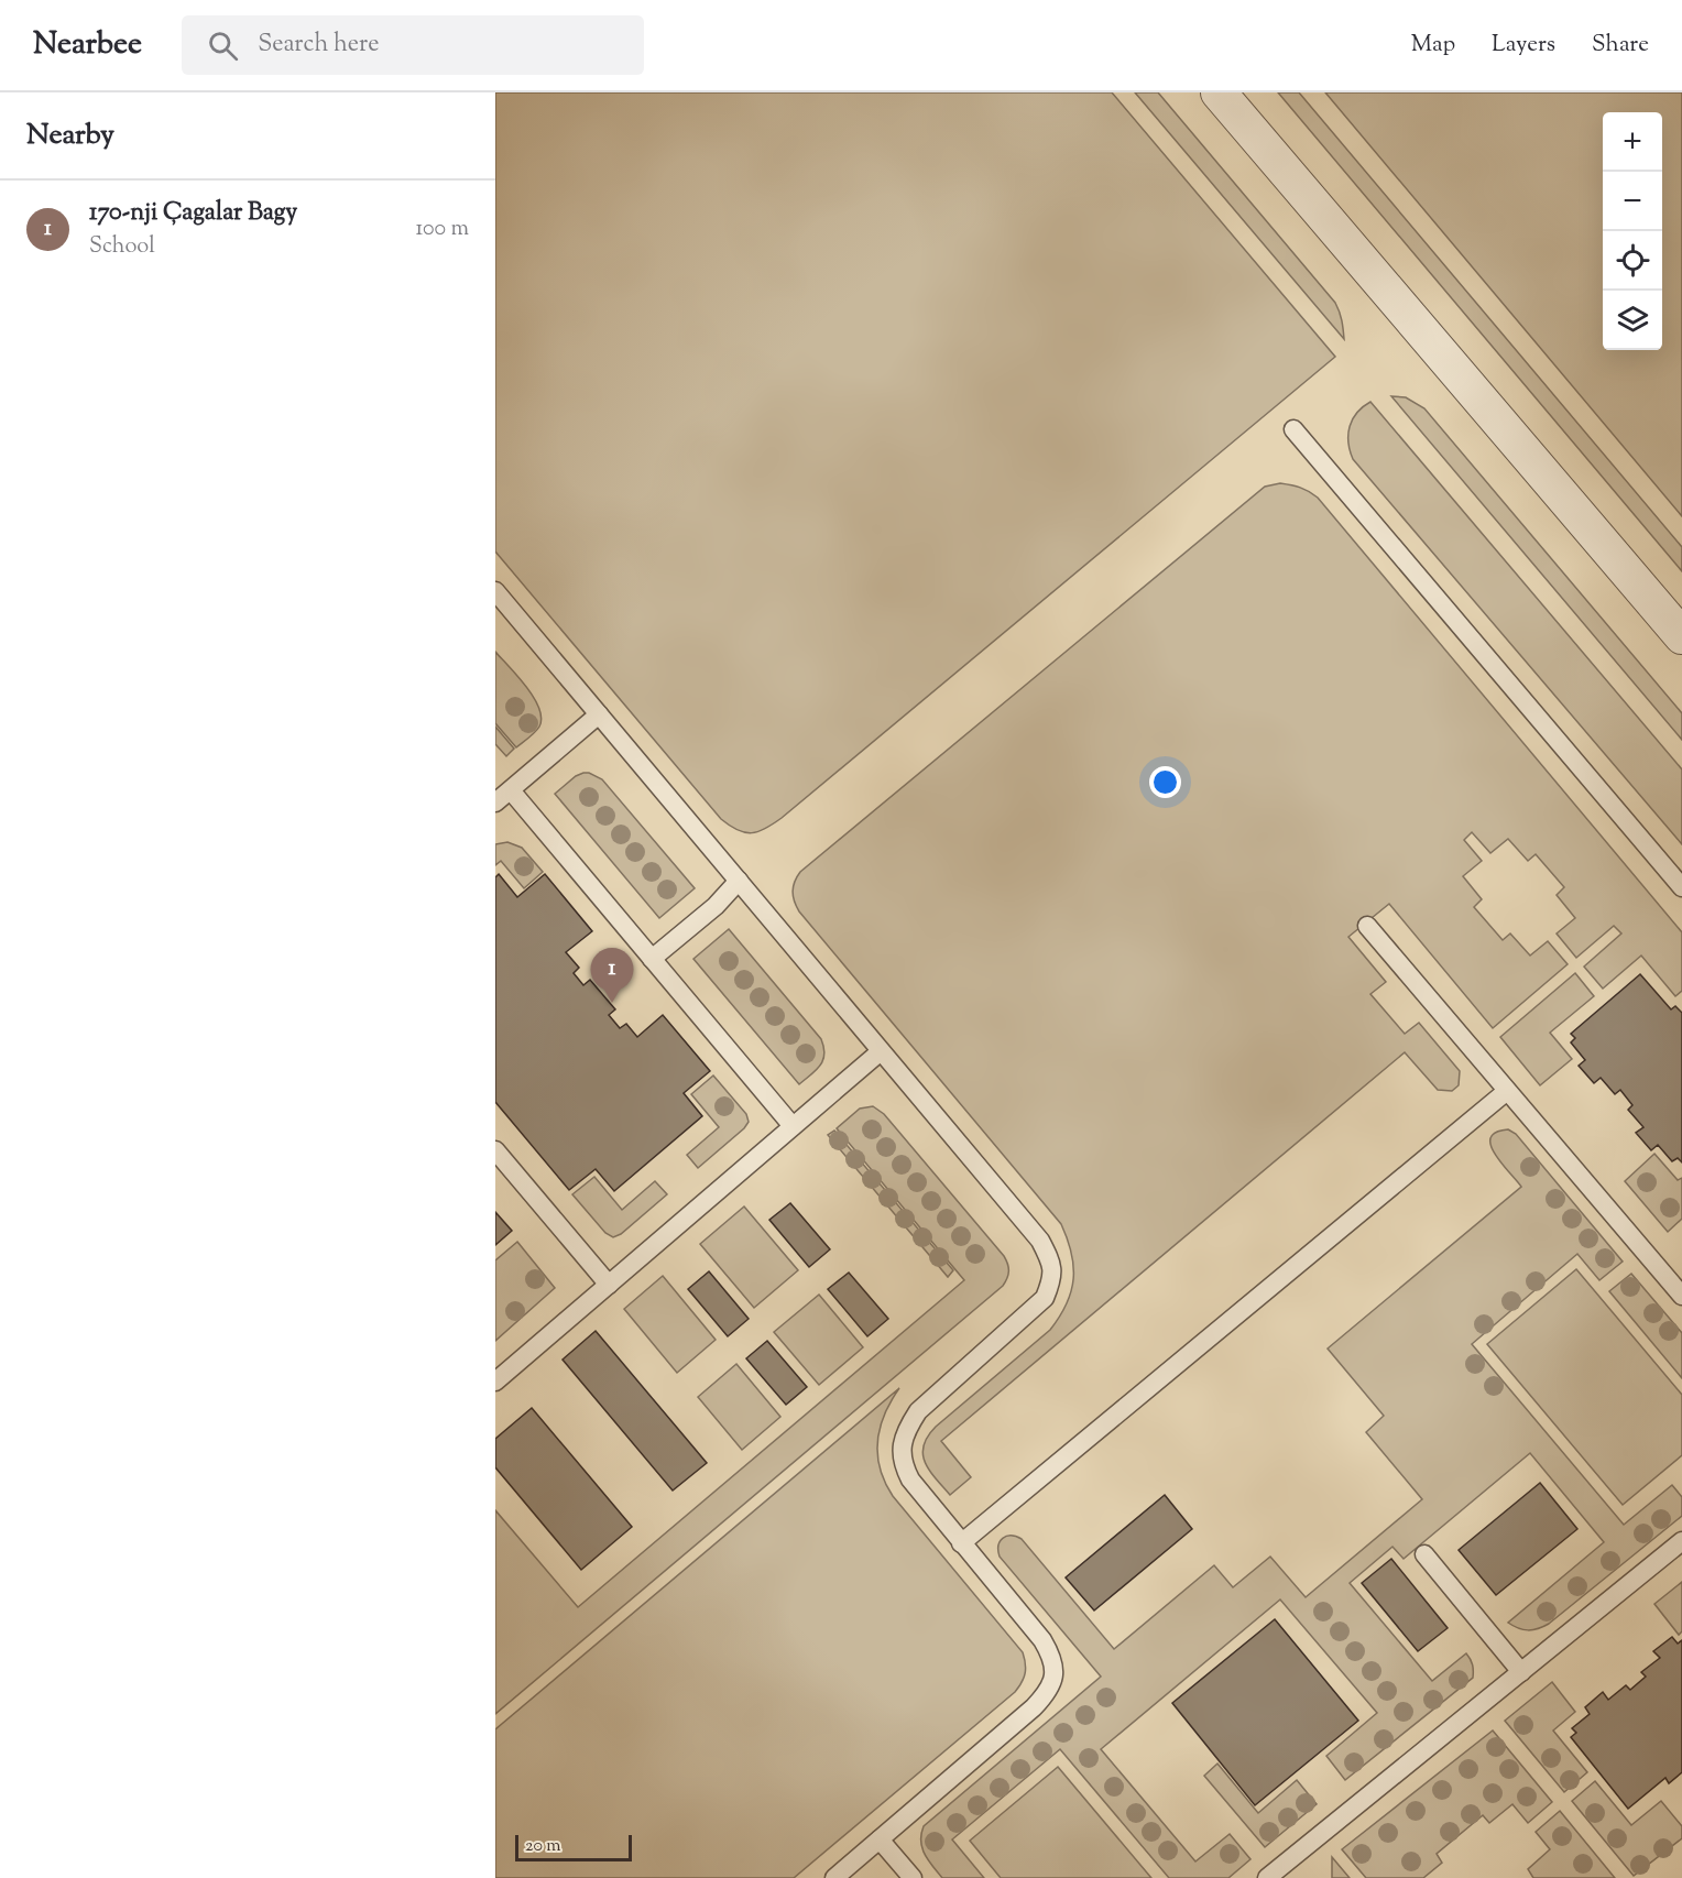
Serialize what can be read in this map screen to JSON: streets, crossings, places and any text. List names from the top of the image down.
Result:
{
  "scale_bar": "20 m",
  "page": {
    "header": "Nearbee",
    "search": "Search here",
    "nav": ["Map", "Layers", "Share"],
    "heading": "Nearby",
    "map_buttons": ["+", "−"],
    "list": [
      {
        "mark": "1",
        "name": "170-nji Çagalar Bagy",
        "note": "School",
        "value": "100 m"
      }
    ],
    "pins": "1",
    "scale": "20 m"
  }
}
